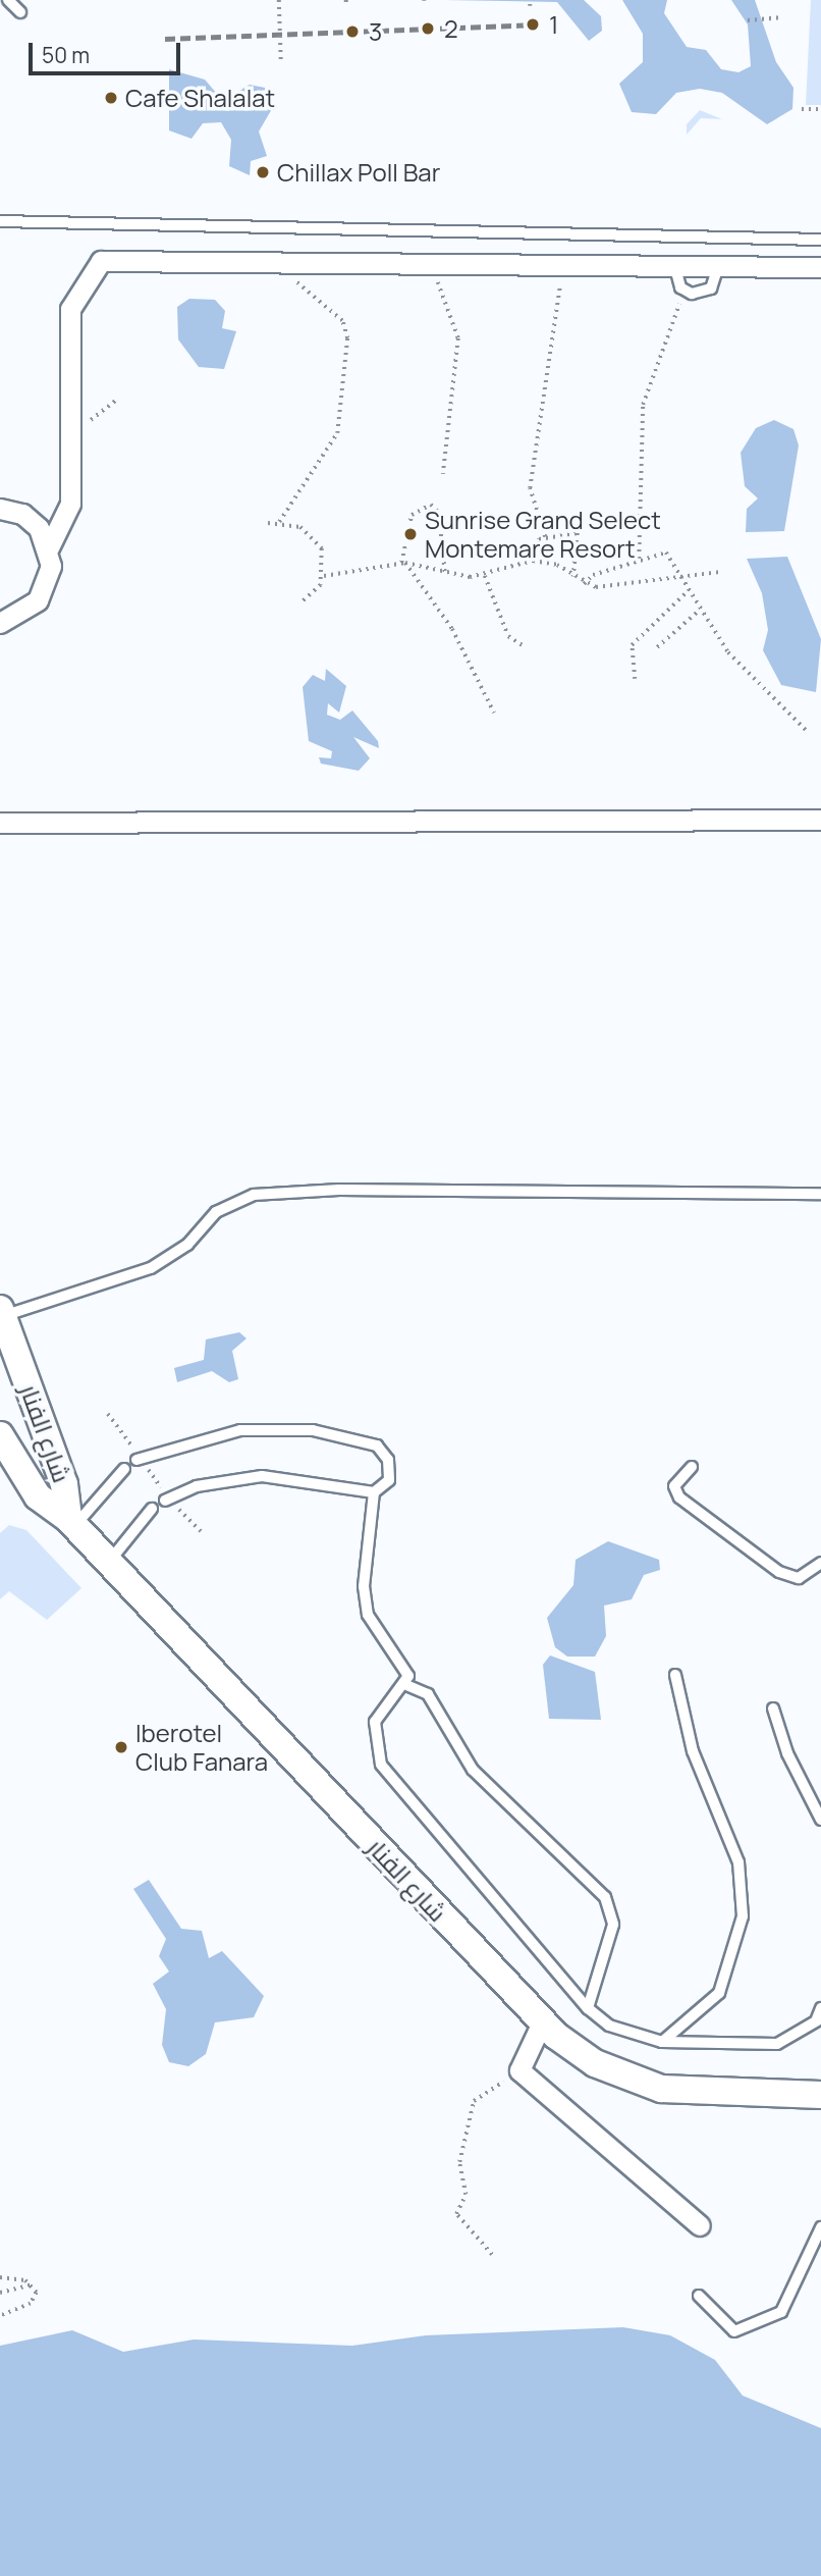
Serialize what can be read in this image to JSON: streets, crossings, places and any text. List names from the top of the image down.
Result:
{
  "streets": {
    "street": ["شارع الفنار"]
  },
  "places": [
    "1",
    "2",
    "3",
    "Cafe Shalalat",
    "Chillax Poll Bar",
    "Sunrise Grand Select Montemare Resort",
    "Iberotel Club Fanara"
  ],
  "scale_bar": "50 m"
}
